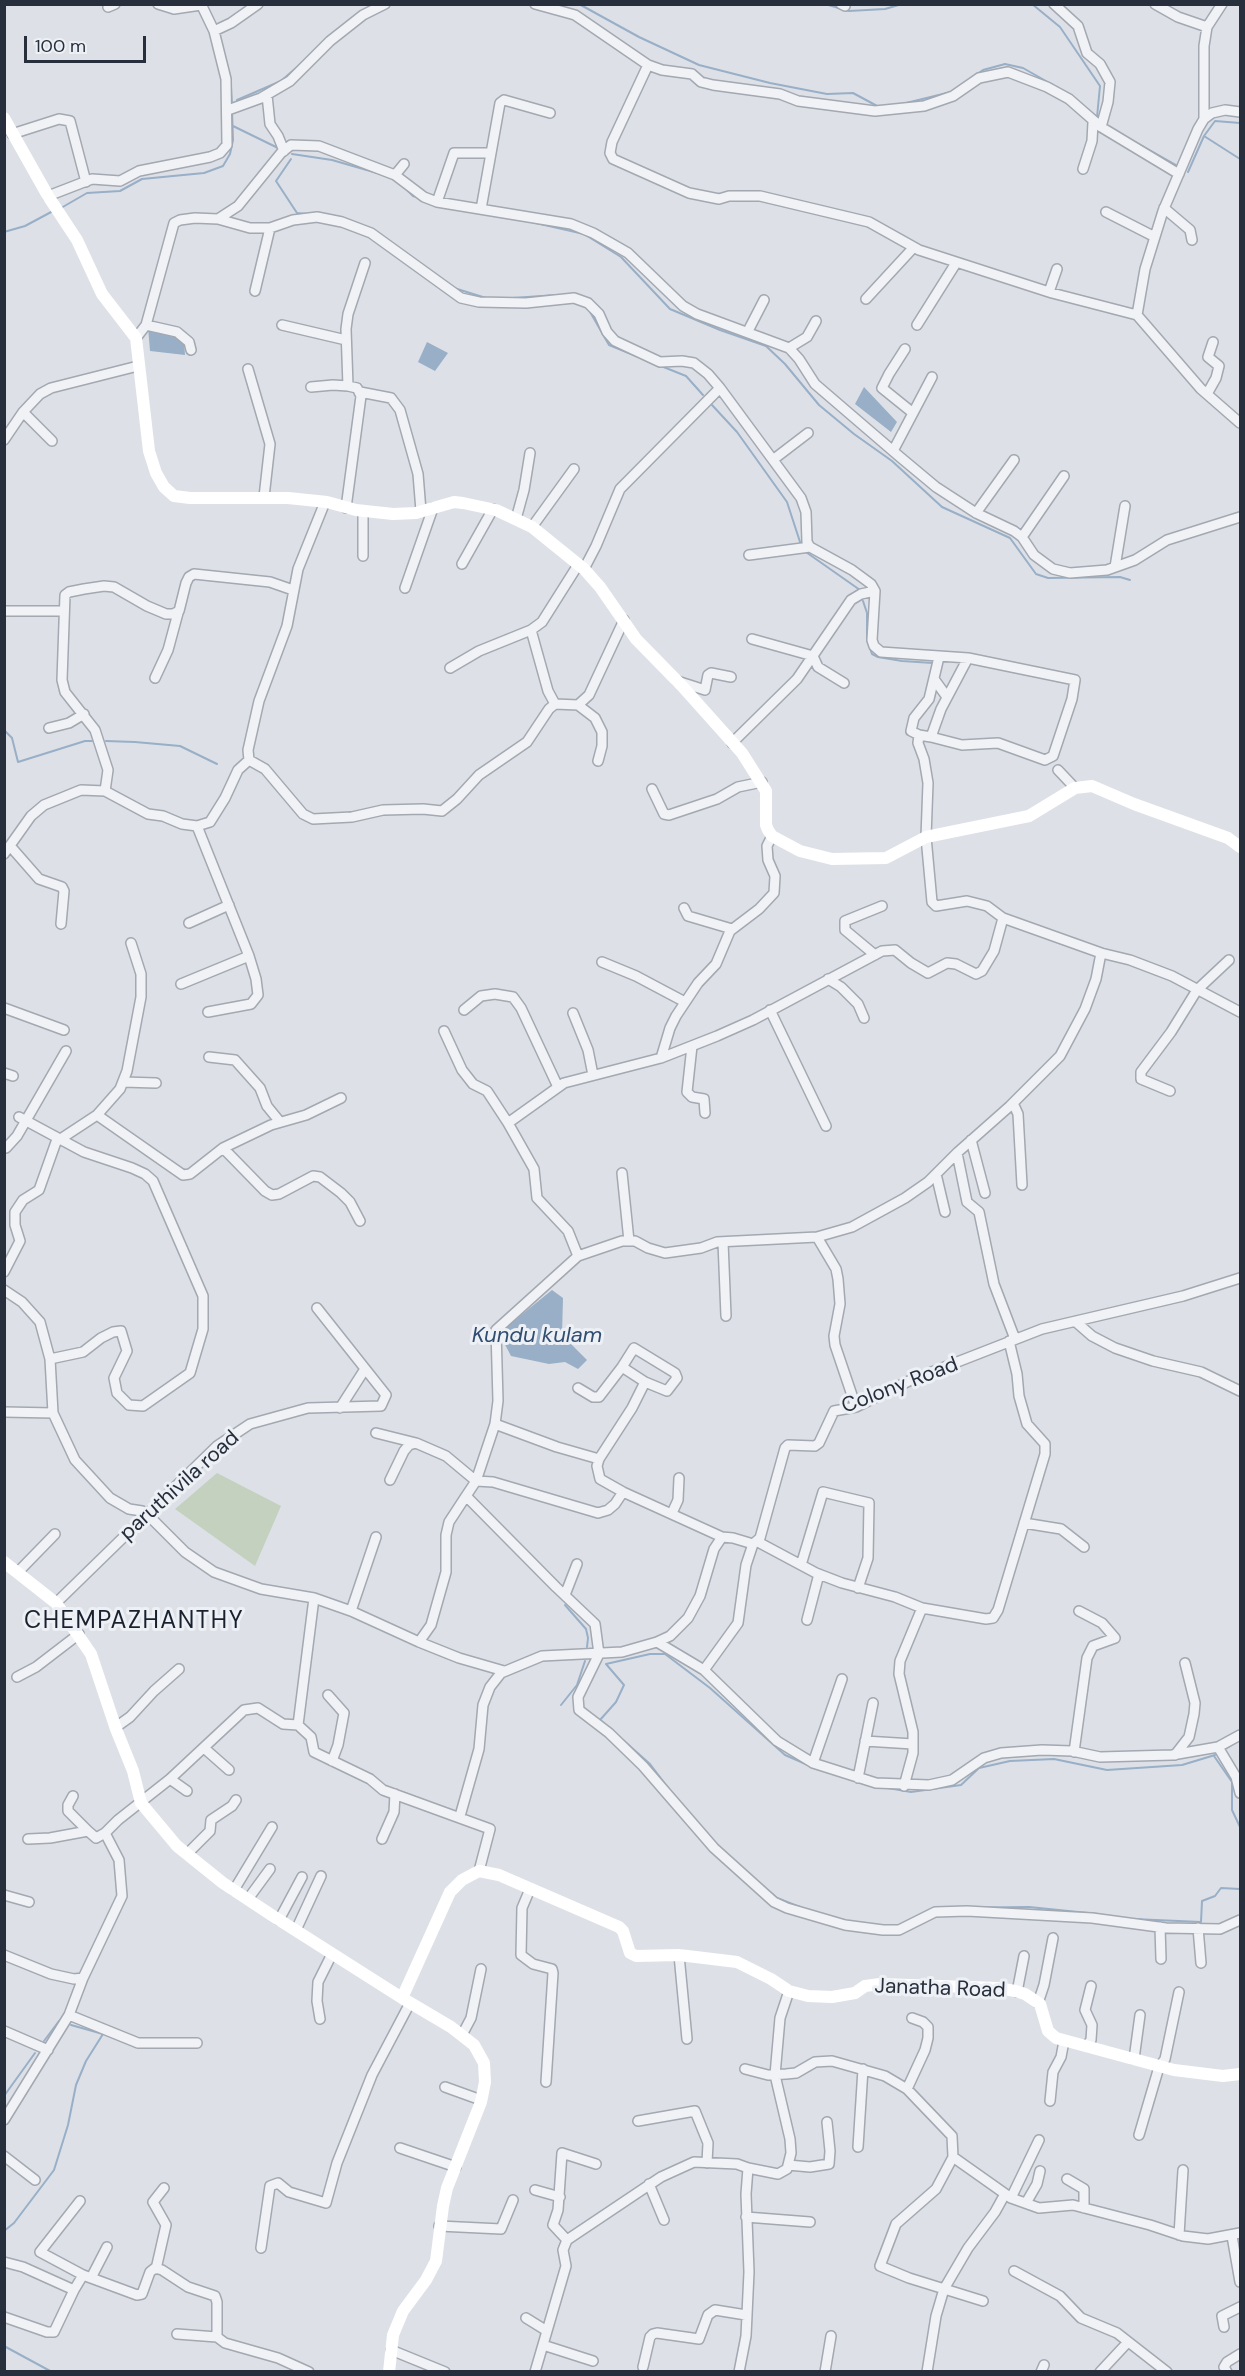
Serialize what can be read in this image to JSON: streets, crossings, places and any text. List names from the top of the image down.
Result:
{
  "streets": {
    "main road": ["Janatha Road"],
    "street": ["Colony Road", "paruthivila road"]
  },
  "districts": ["CHEMPAZHANTHY"],
  "water": ["Kundu kulam"],
  "scale_bar": "100 m"
}
